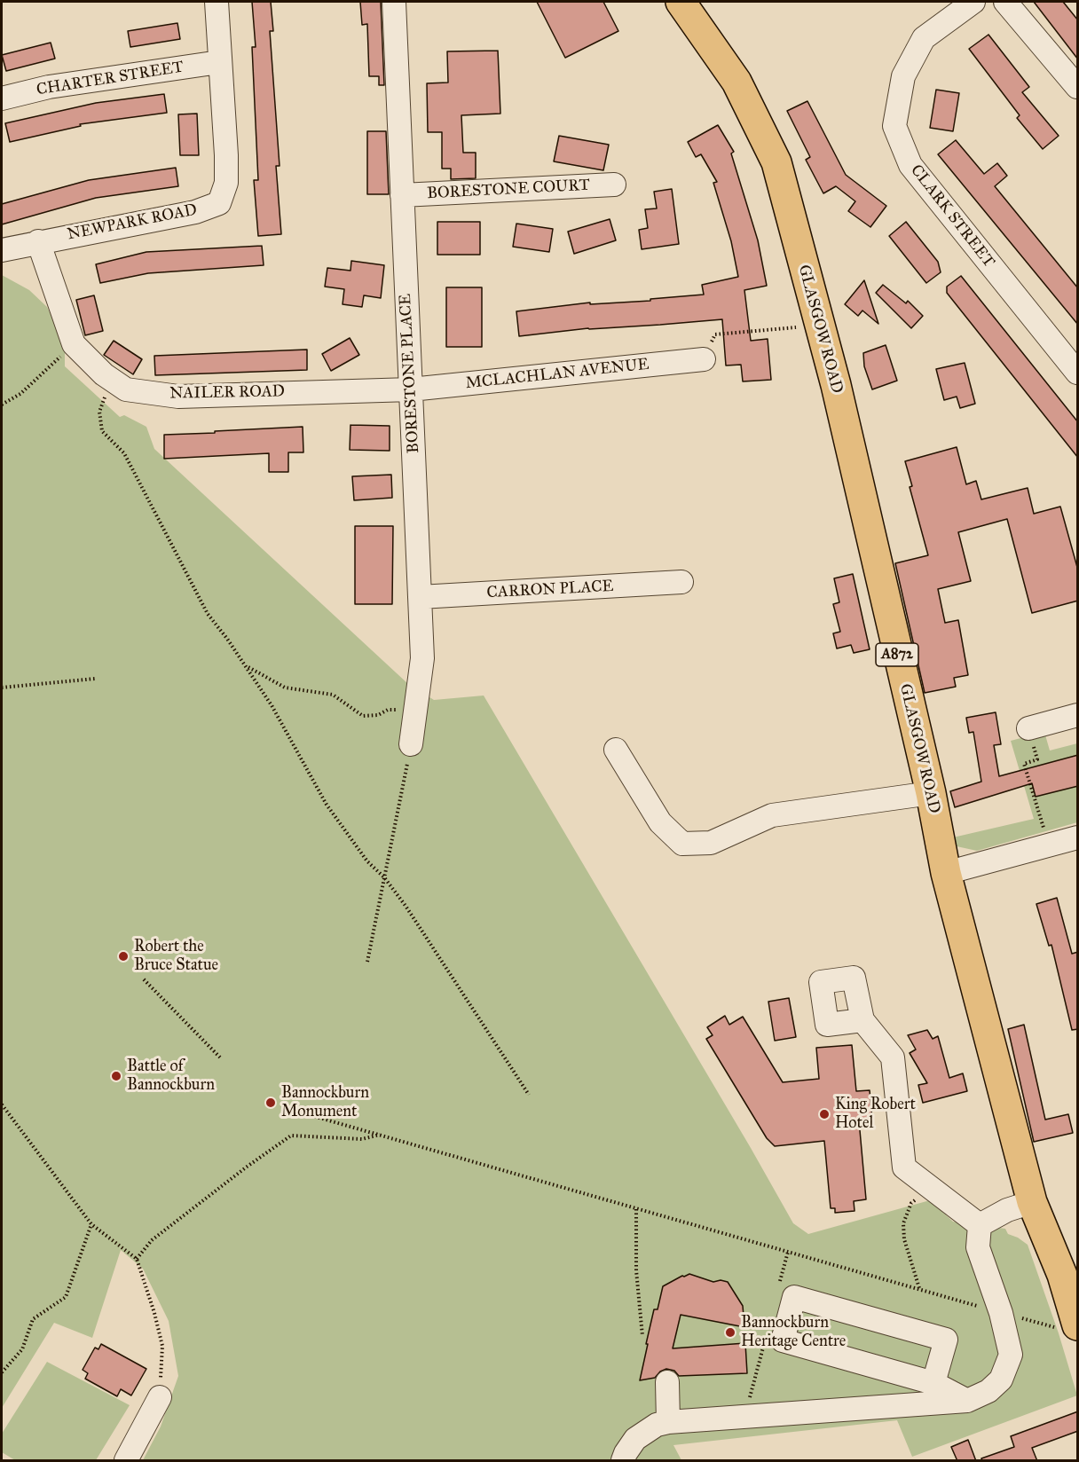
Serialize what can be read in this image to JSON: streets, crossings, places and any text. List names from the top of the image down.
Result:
{
  "streets": {
    "main road": ["GLASGOW ROAD", "A872"],
    "street": [
      "CHARTER STREET",
      "BORESTONE COURT",
      "CLARK STREET",
      "NEWPARK ROAD",
      "BORESTONE PLACE",
      "MCLACHLAN AVENUE",
      "NAILER ROAD",
      "CARRON PLACE"
    ]
  },
  "crossings": [
    ["CHARTER STREET", "NEWPARK ROAD"],
    ["BORESTONE COURT", "BORESTONE PLACE"],
    ["NEWPARK ROAD", "NAILER ROAD"],
    ["BORESTONE PLACE", "MCLACHLAN AVENUE"],
    ["BORESTONE PLACE", "NAILER ROAD"],
    ["BORESTONE PLACE", "CARRON PLACE"],
    ["MCLACHLAN AVENUE", "NAILER ROAD"]
  ],
  "places": [
    "Robert the Bruce Statue",
    "Battle of Bannockburn",
    "Bannockburn Monument",
    "King Robert Hotel",
    "Bannockburn Heritage Centre"
  ]
}
